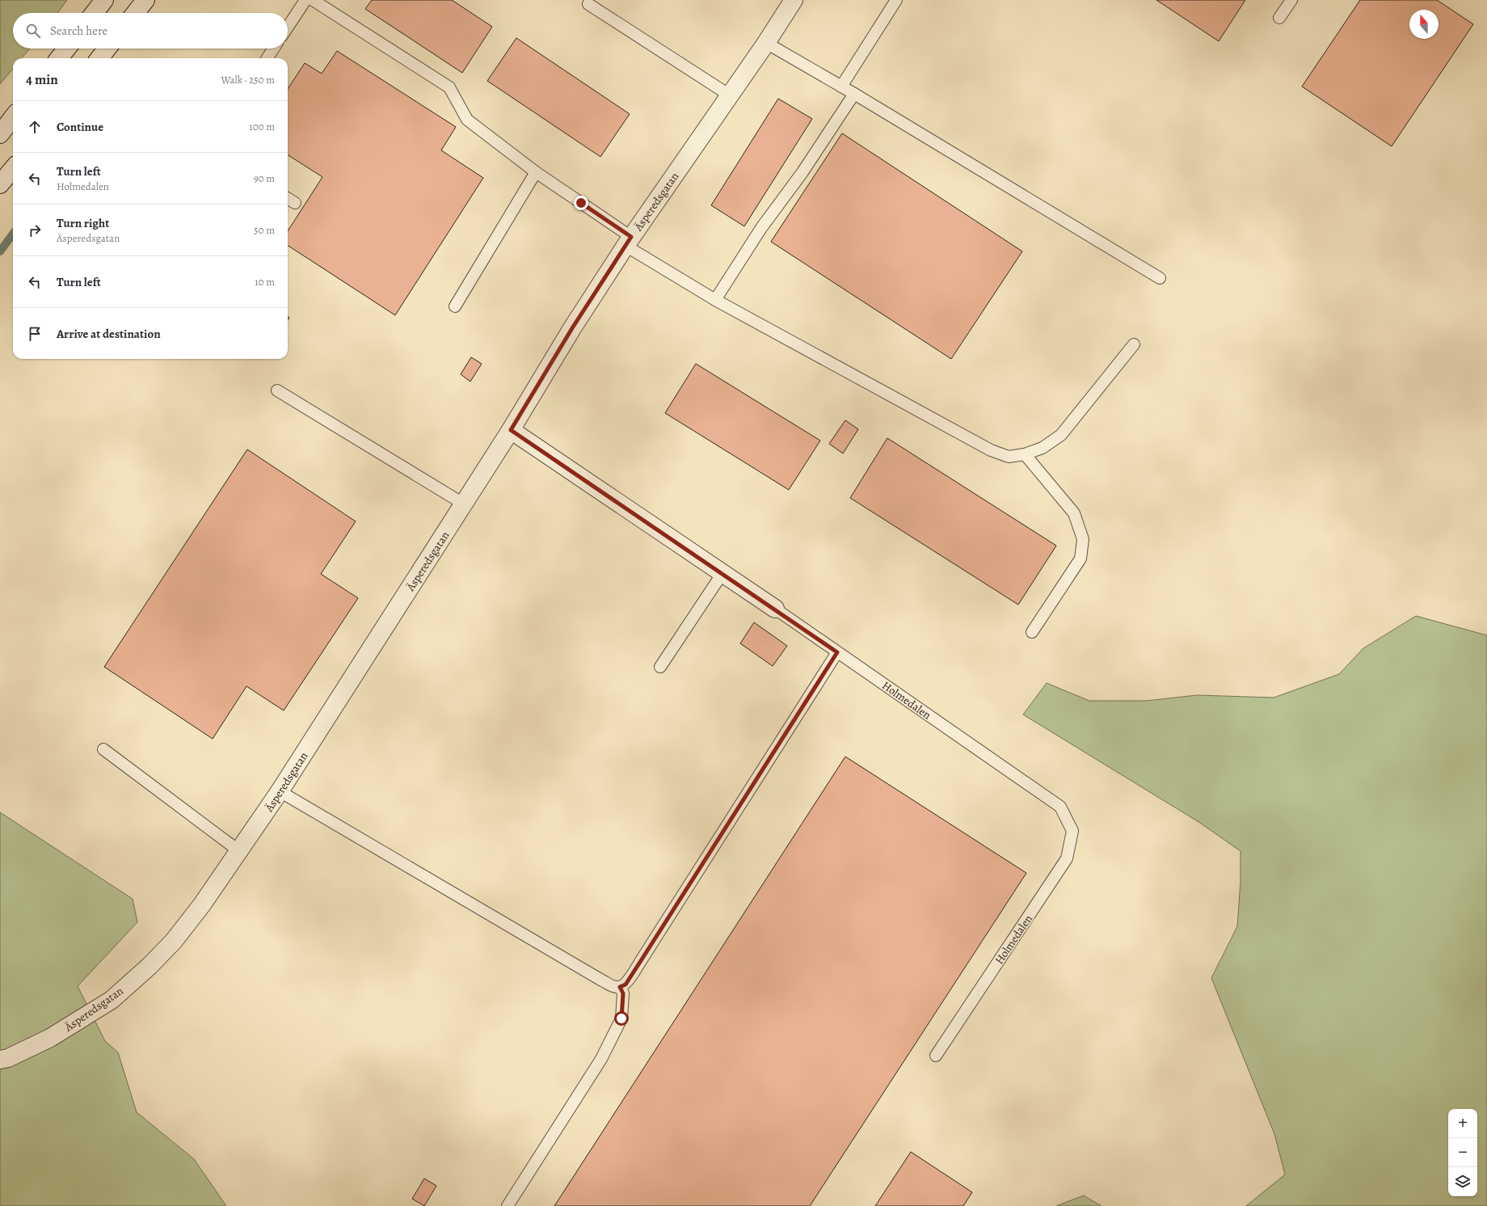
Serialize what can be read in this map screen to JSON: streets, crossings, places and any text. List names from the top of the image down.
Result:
{
  "streets": {
    "street": ["Äsperedsgatan", "Holmedalen"]
  },
  "crossings": [
    ["Äsperedsgatan", "Holmedalen"]
  ],
  "north": "top",
  "page": {
    "search": "Search here",
    "heading": ["4 min", "Walk · 250 m"],
    "list": [
      ["Continue", "100 m"],
      ["Turn left", "Holmedalen", "90 m"],
      ["Turn right", "Äsperedsgatan", "50 m"],
      ["Turn left", "10 m"],
      "Arrive at destination"
    ],
    "map_buttons": ["+", "−"]
  }
}
